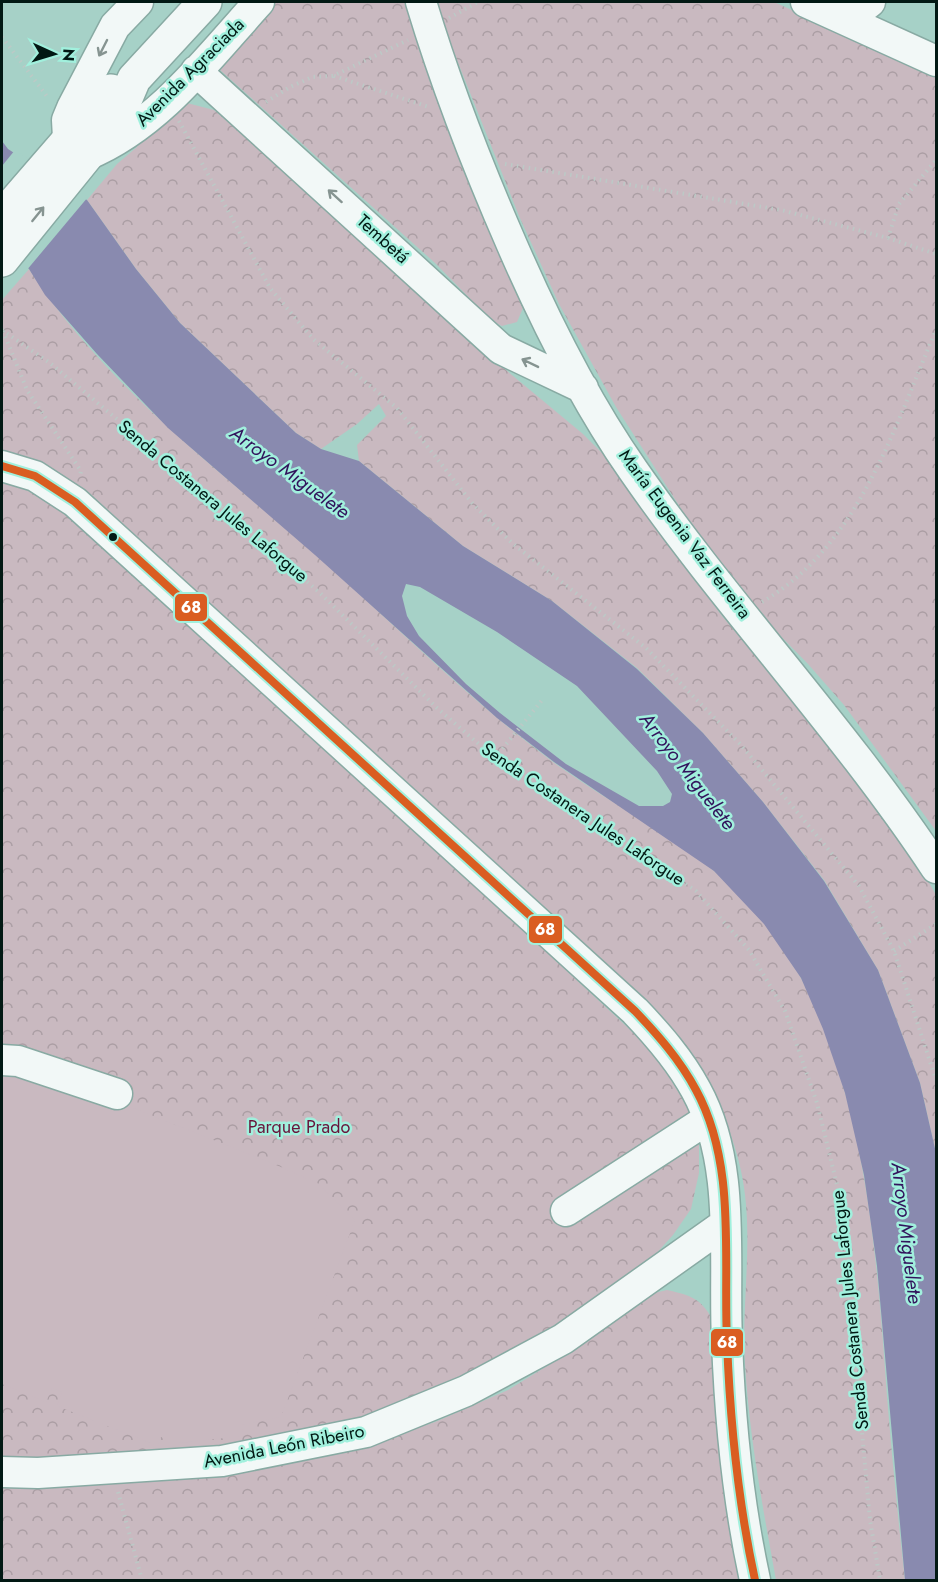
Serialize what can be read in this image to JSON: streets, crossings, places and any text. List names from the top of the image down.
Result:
{
  "streets": {
    "main road": ["Avenida Agraciada"],
    "street": ["Tembetá", "María Eugenia Vaz Ferreira", "Avenida León Ribeiro"],
    "path": ["Senda Costanera Jules Laforgue"]
  },
  "crossings": [
    ["Avenida Agraciada", "Tembetá"],
    ["Tembetá", "María Eugenia Vaz Ferreira"]
  ],
  "one_way": ["Tembetá"],
  "water": ["Arroyo Miguelete"],
  "parks": ["Parque Prado"],
  "lines": ["transit line 68"],
  "north": "right"
}
